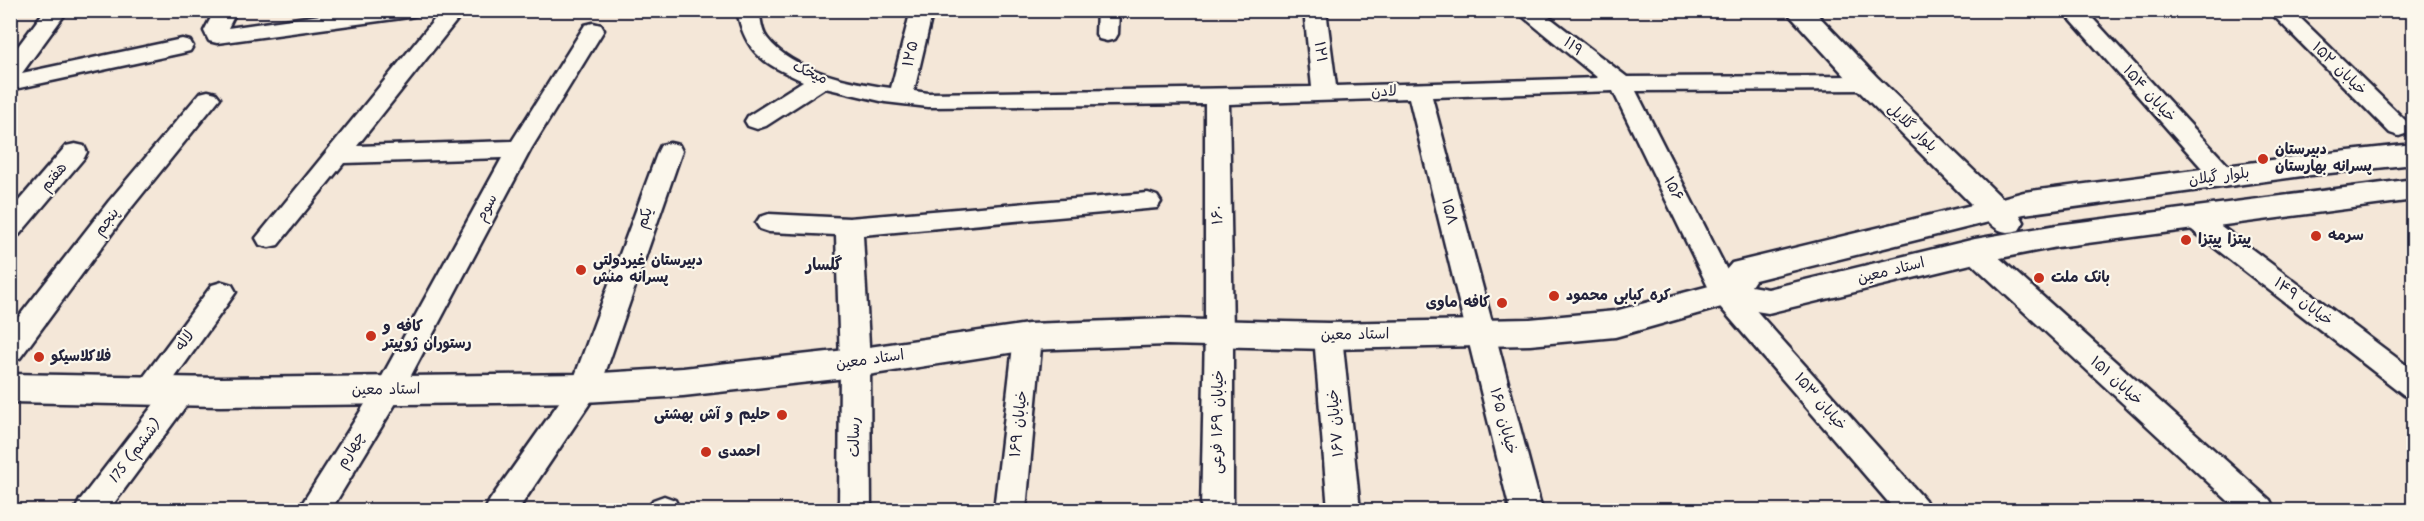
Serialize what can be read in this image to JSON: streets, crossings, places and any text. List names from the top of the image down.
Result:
{
  "streets": {
    "main road": ["بلوار گلایل", "بلوار گیلان", "استاد معین"],
    "street": [
      "۱۱۹",
      "۱۲۱",
      "۱۲۵",
      "خیابان ۱۵۲",
      "میخک",
      "لادن",
      "خیابان ۱۵۴",
      "هفتم",
      "۱۵۶",
      "سوم",
      "۱۵۸",
      "۱۶۰",
      "یکم",
      "پنجم",
      "خیابان ۱۴۹",
      "لاله",
      "خیابان ۱۵۱",
      "خیابان ۱۵۳",
      "خیابان ۱۶۵",
      "خیابان ۱۶۹ فرعی",
      "خیابان ۱۶۷",
      "خیابان ۱۶۹",
      "رسالت",
      "چهارم",
      "175 (ششم)"
    ]
  },
  "crossings": [
    ["۱۱۹", "لادن"],
    ["۱۱۹", "۱۵۶"],
    ["۱۲۱", "لادن"],
    ["۱۲۵", "میخک"],
    ["۱۲۵", "لادن"],
    ["خیابان ۱۵۲", "بلوار گیلان"],
    ["میخک", "لادن"],
    ["لادن", "بلوار گلایل"],
    ["لادن", "۱۵۶"],
    ["لادن", "۱۵۸"],
    ["لادن", "۱۶۰"],
    ["خیابان ۱۵۴", "بلوار گیلان"],
    ["بلوار گلایل", "بلوار گیلان"],
    ["۱۵۶", "استاد معین"],
    ["۱۵۶", "خیابان ۱۵۳"],
    ["سوم", "استاد معین"],
    ["سوم", "چهارم"],
    ["۱۵۸", "استاد معین"],
    ["۱۵۸", "خیابان ۱۶۵"],
    ["۱۶۰", "استاد معین"],
    ["۱۶۰", "خیابان ۱۶۹ فرعی"],
    ["یکم", "استاد معین"],
    ["استاد معین", "لاله"],
    ["استاد معین", "خیابان ۱۵۱"],
    ["استاد معین", "خیابان ۱۵۳"],
    ["استاد معین", "خیابان ۱۶۵"],
    ["استاد معین", "خیابان ۱۶۹ فرعی"],
    ["استاد معین", "خیابان ۱۶۷"],
    ["استاد معین", "خیابان ۱۶۹"],
    ["استاد معین", "رسالت"],
    ["استاد معین", "چهارم"],
    ["استاد معین", "175 (ششم)"],
    ["لاله", "175 (ششم)"]
  ],
  "districts": ["گلسار"],
  "places": [
    "دبیرستان پسرانه بهارستان",
    "سرمه",
    "پیتزا پیتزا",
    "دبیرستان غیردولتی پسرانه منش",
    "بانک ملت",
    "کره کبابی محمود",
    "کافه ماوی",
    "کافه و رستوران ژوپیتر",
    "فلاکلاسیکو",
    "حلیم و آش بهشتی",
    "احمدی"
  ]
}
